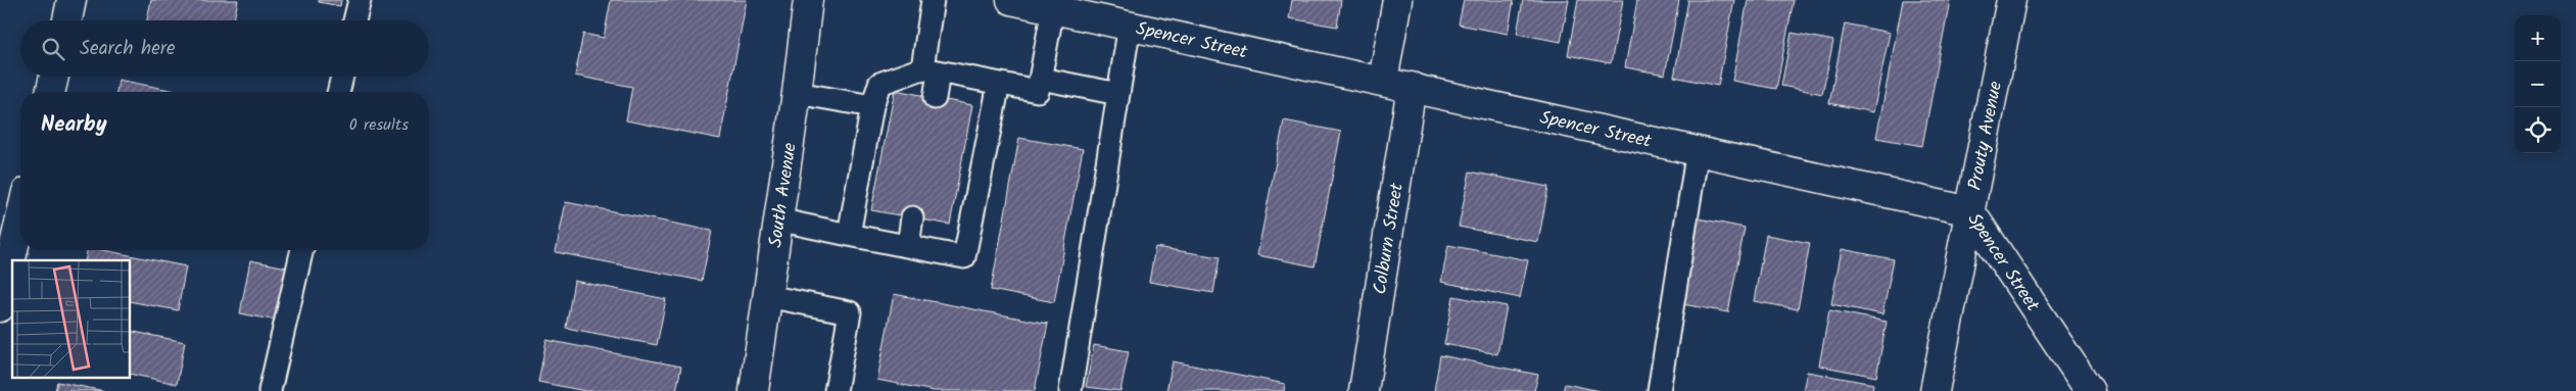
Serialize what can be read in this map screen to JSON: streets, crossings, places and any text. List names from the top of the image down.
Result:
{
  "streets": {
    "street": [
      "Spencer Street",
      "Prouty Avenue",
      "South Avenue",
      "Colburn Street"
    ]
  },
  "crossings": [
    ["Spencer Street", "Prouty Avenue"],
    ["Spencer Street", "Colburn Street"]
  ],
  "page": {
    "map_buttons": ["+", "−"],
    "search": "Search here",
    "heading": ["Nearby", "0 results"]
  }
}
